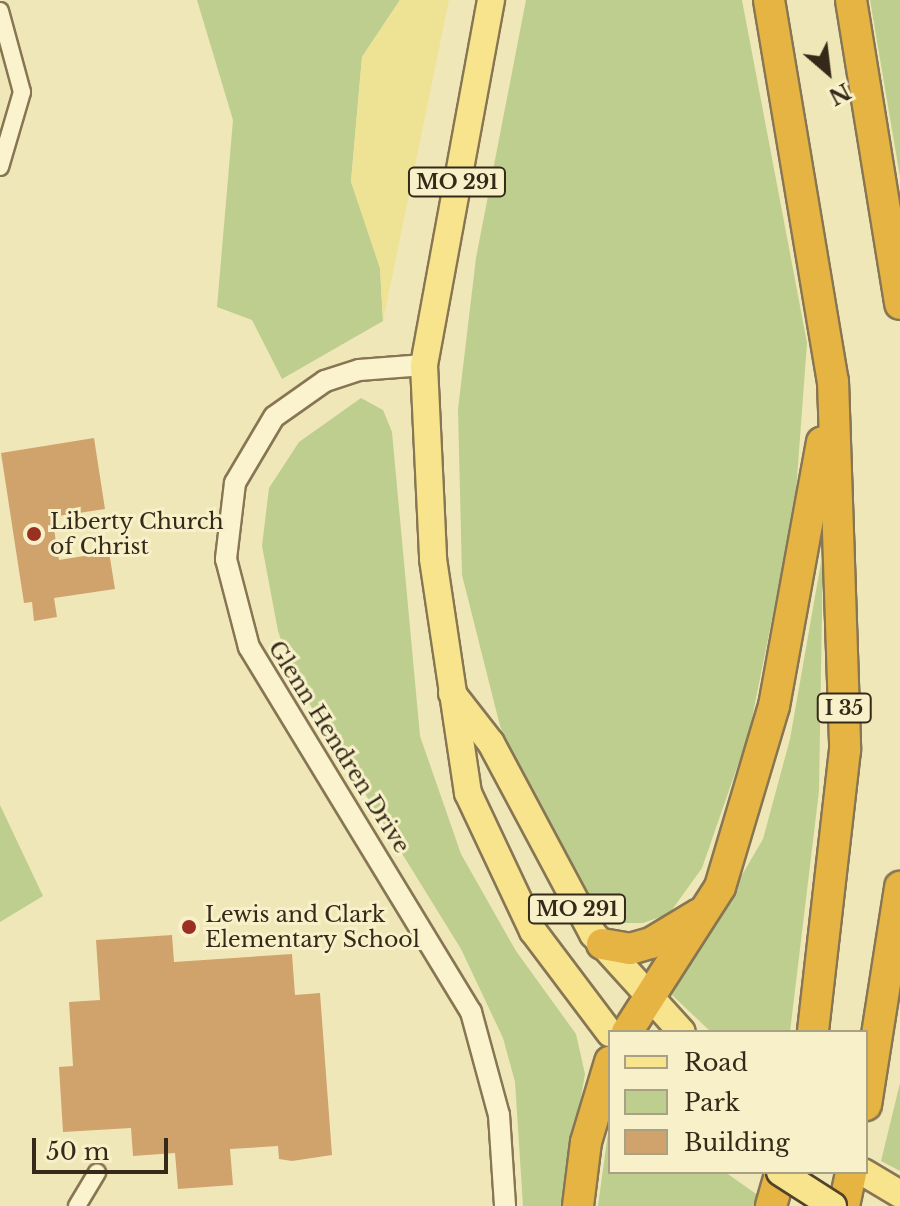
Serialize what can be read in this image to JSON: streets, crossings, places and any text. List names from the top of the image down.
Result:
{
  "streets": {
    "highway": ["I 35"],
    "main road": ["MO 291"],
    "street": ["Glenn Hendren Drive"]
  },
  "crossings": [
    ["MO 291", "Glenn Hendren Drive"]
  ],
  "places": ["Liberty Church of Christ", "Lewis and Clark Elementary School"],
  "legend": ["Road", "Park", "Building"],
  "scale_bar": "50 m",
  "north": "bottom right"
}
